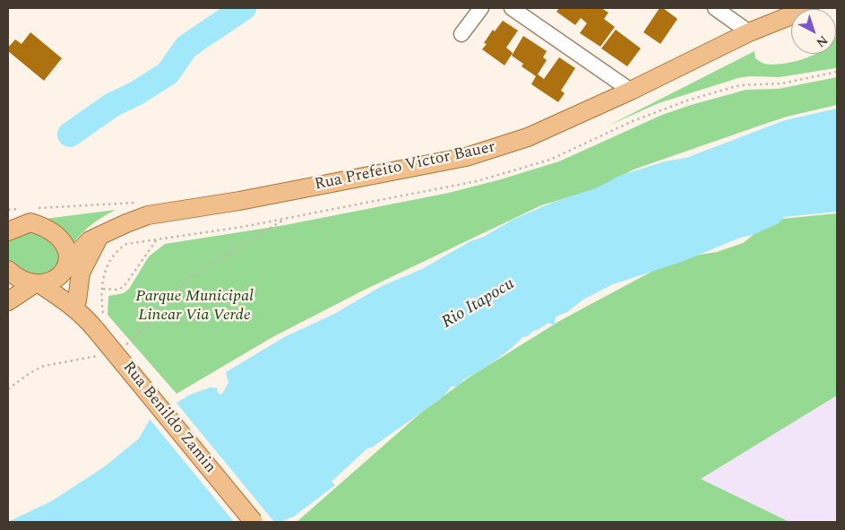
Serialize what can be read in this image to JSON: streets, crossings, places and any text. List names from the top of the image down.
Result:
{
  "streets": {
    "main road": ["Rua Prefeito Victor Bauer", "Rua Benildo Zamin"]
  },
  "crossings": [
    ["Rua Prefeito Victor Bauer", "Rua Benildo Zamin"]
  ],
  "water": ["Rio Itapocu"],
  "parks": ["Parque Municipal Linear Via Verde"],
  "north": "bottom right"
}
